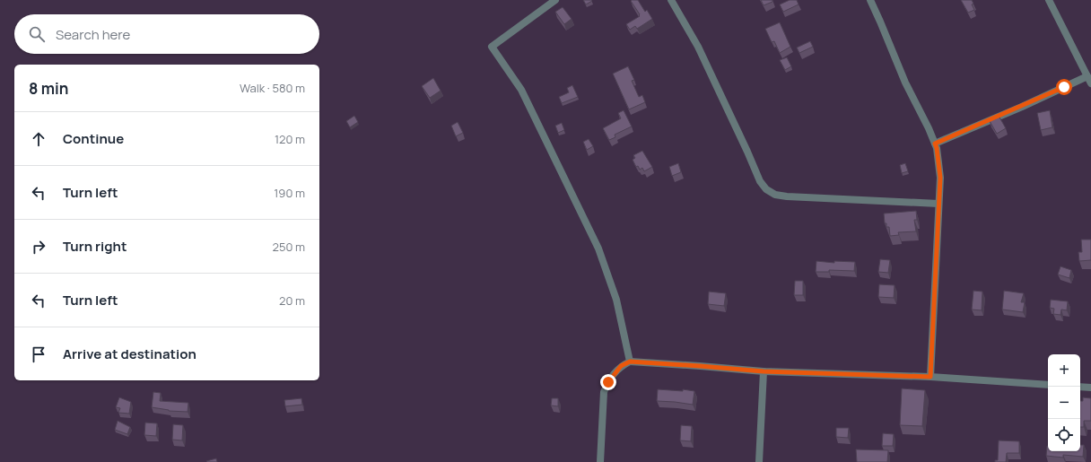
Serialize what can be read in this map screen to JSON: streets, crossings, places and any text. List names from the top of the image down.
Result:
{
  "page": {
    "search": "Search here",
    "heading": ["8 min", "Walk · 580 m"],
    "list": [
      ["Continue", "120 m"],
      ["Turn left", "190 m"],
      ["Turn right", "250 m"],
      ["Turn left", "20 m"],
      "Arrive at destination"
    ],
    "map_buttons": ["+", "−"]
  }
}
